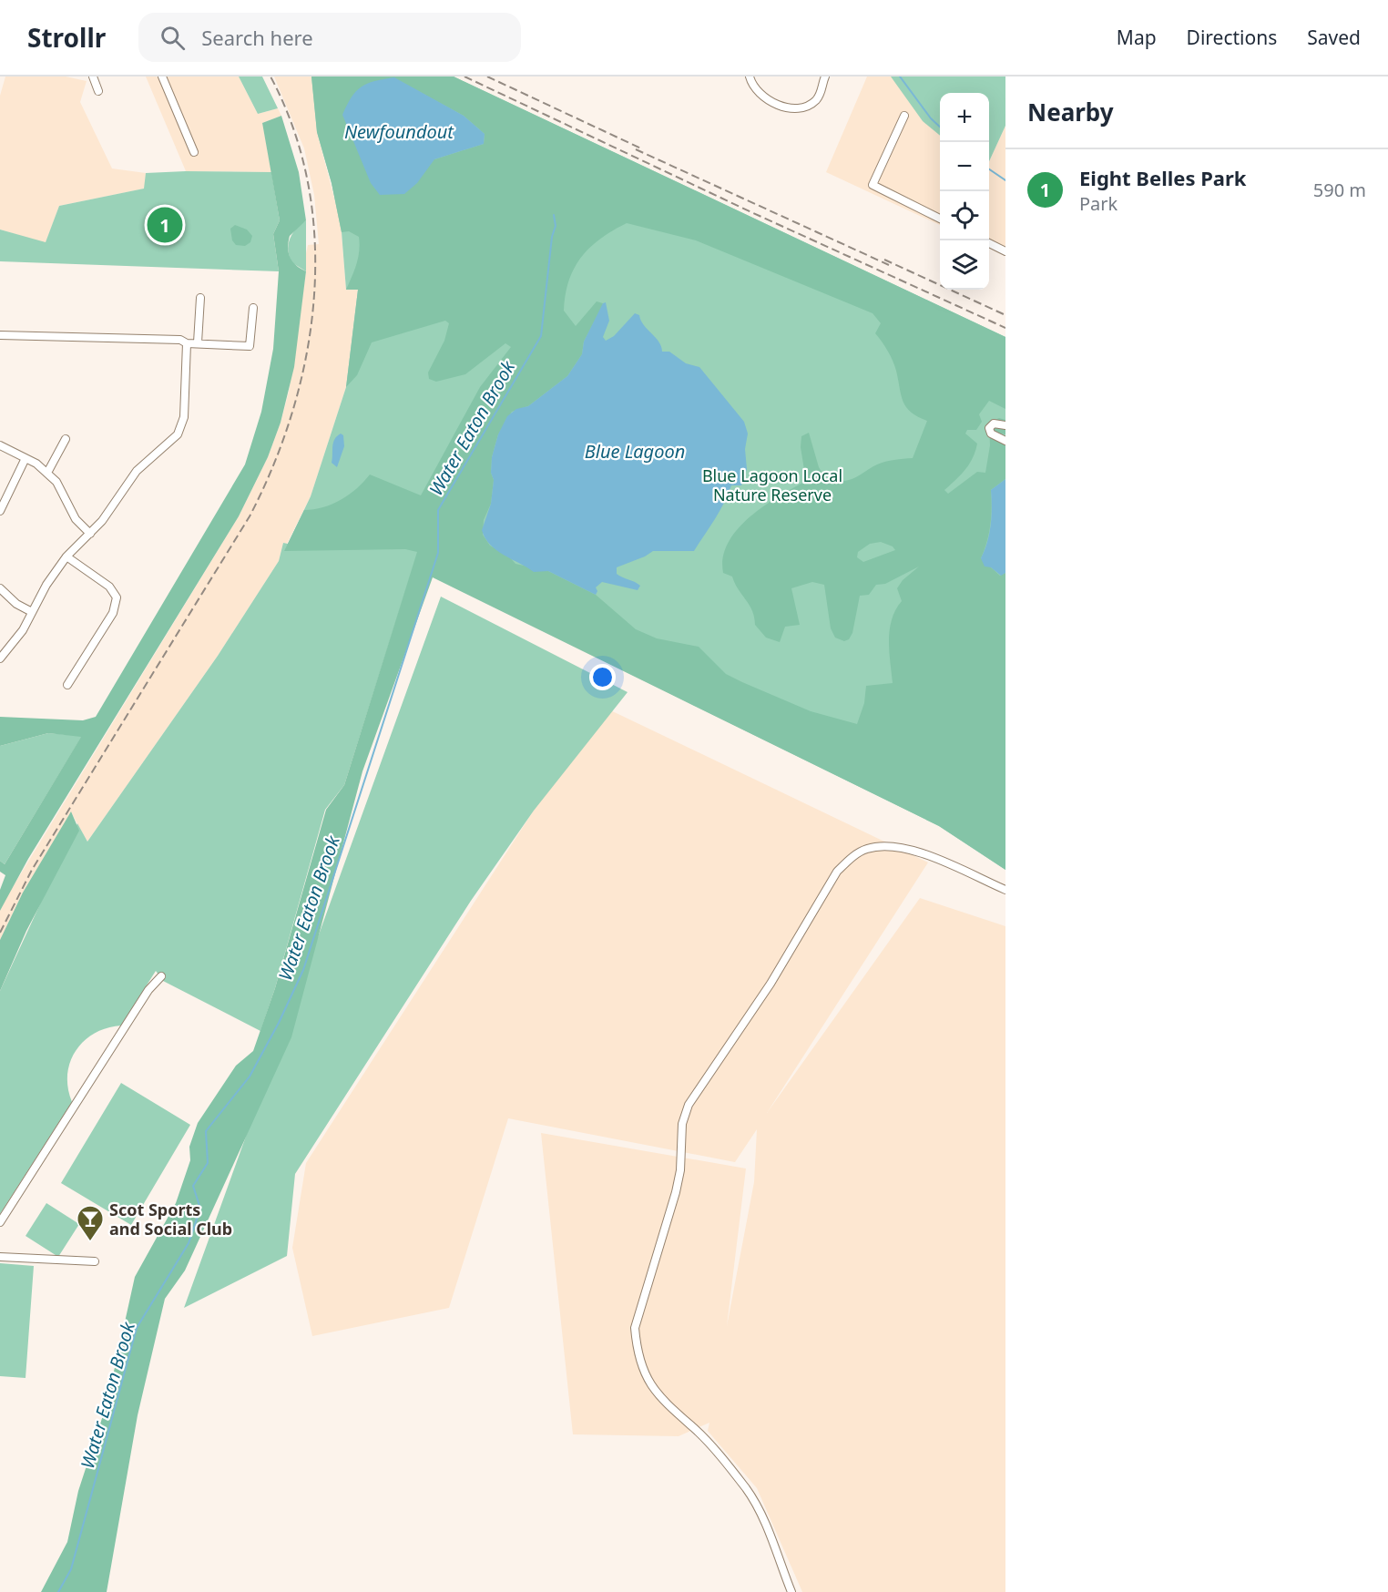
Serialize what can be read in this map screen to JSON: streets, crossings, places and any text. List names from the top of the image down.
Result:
{
  "water": ["Newfoundout", "Water Eaton Brook", "Blue Lagoon"],
  "parks": ["Blue Lagoon Local Nature Reserve"],
  "places": {
    "bar": ["Scot Sports and Social Club"]
  },
  "page": {
    "header": "Strollr",
    "search": "Search here",
    "nav": ["Map", "Directions", "Saved"],
    "heading": "Nearby",
    "map_buttons": ["+", "−"],
    "list": [
      {
        "mark": "1",
        "name": "Eight Belles Park",
        "note": "Park",
        "value": "590 m"
      }
    ],
    "pins": "1"
  }
}
